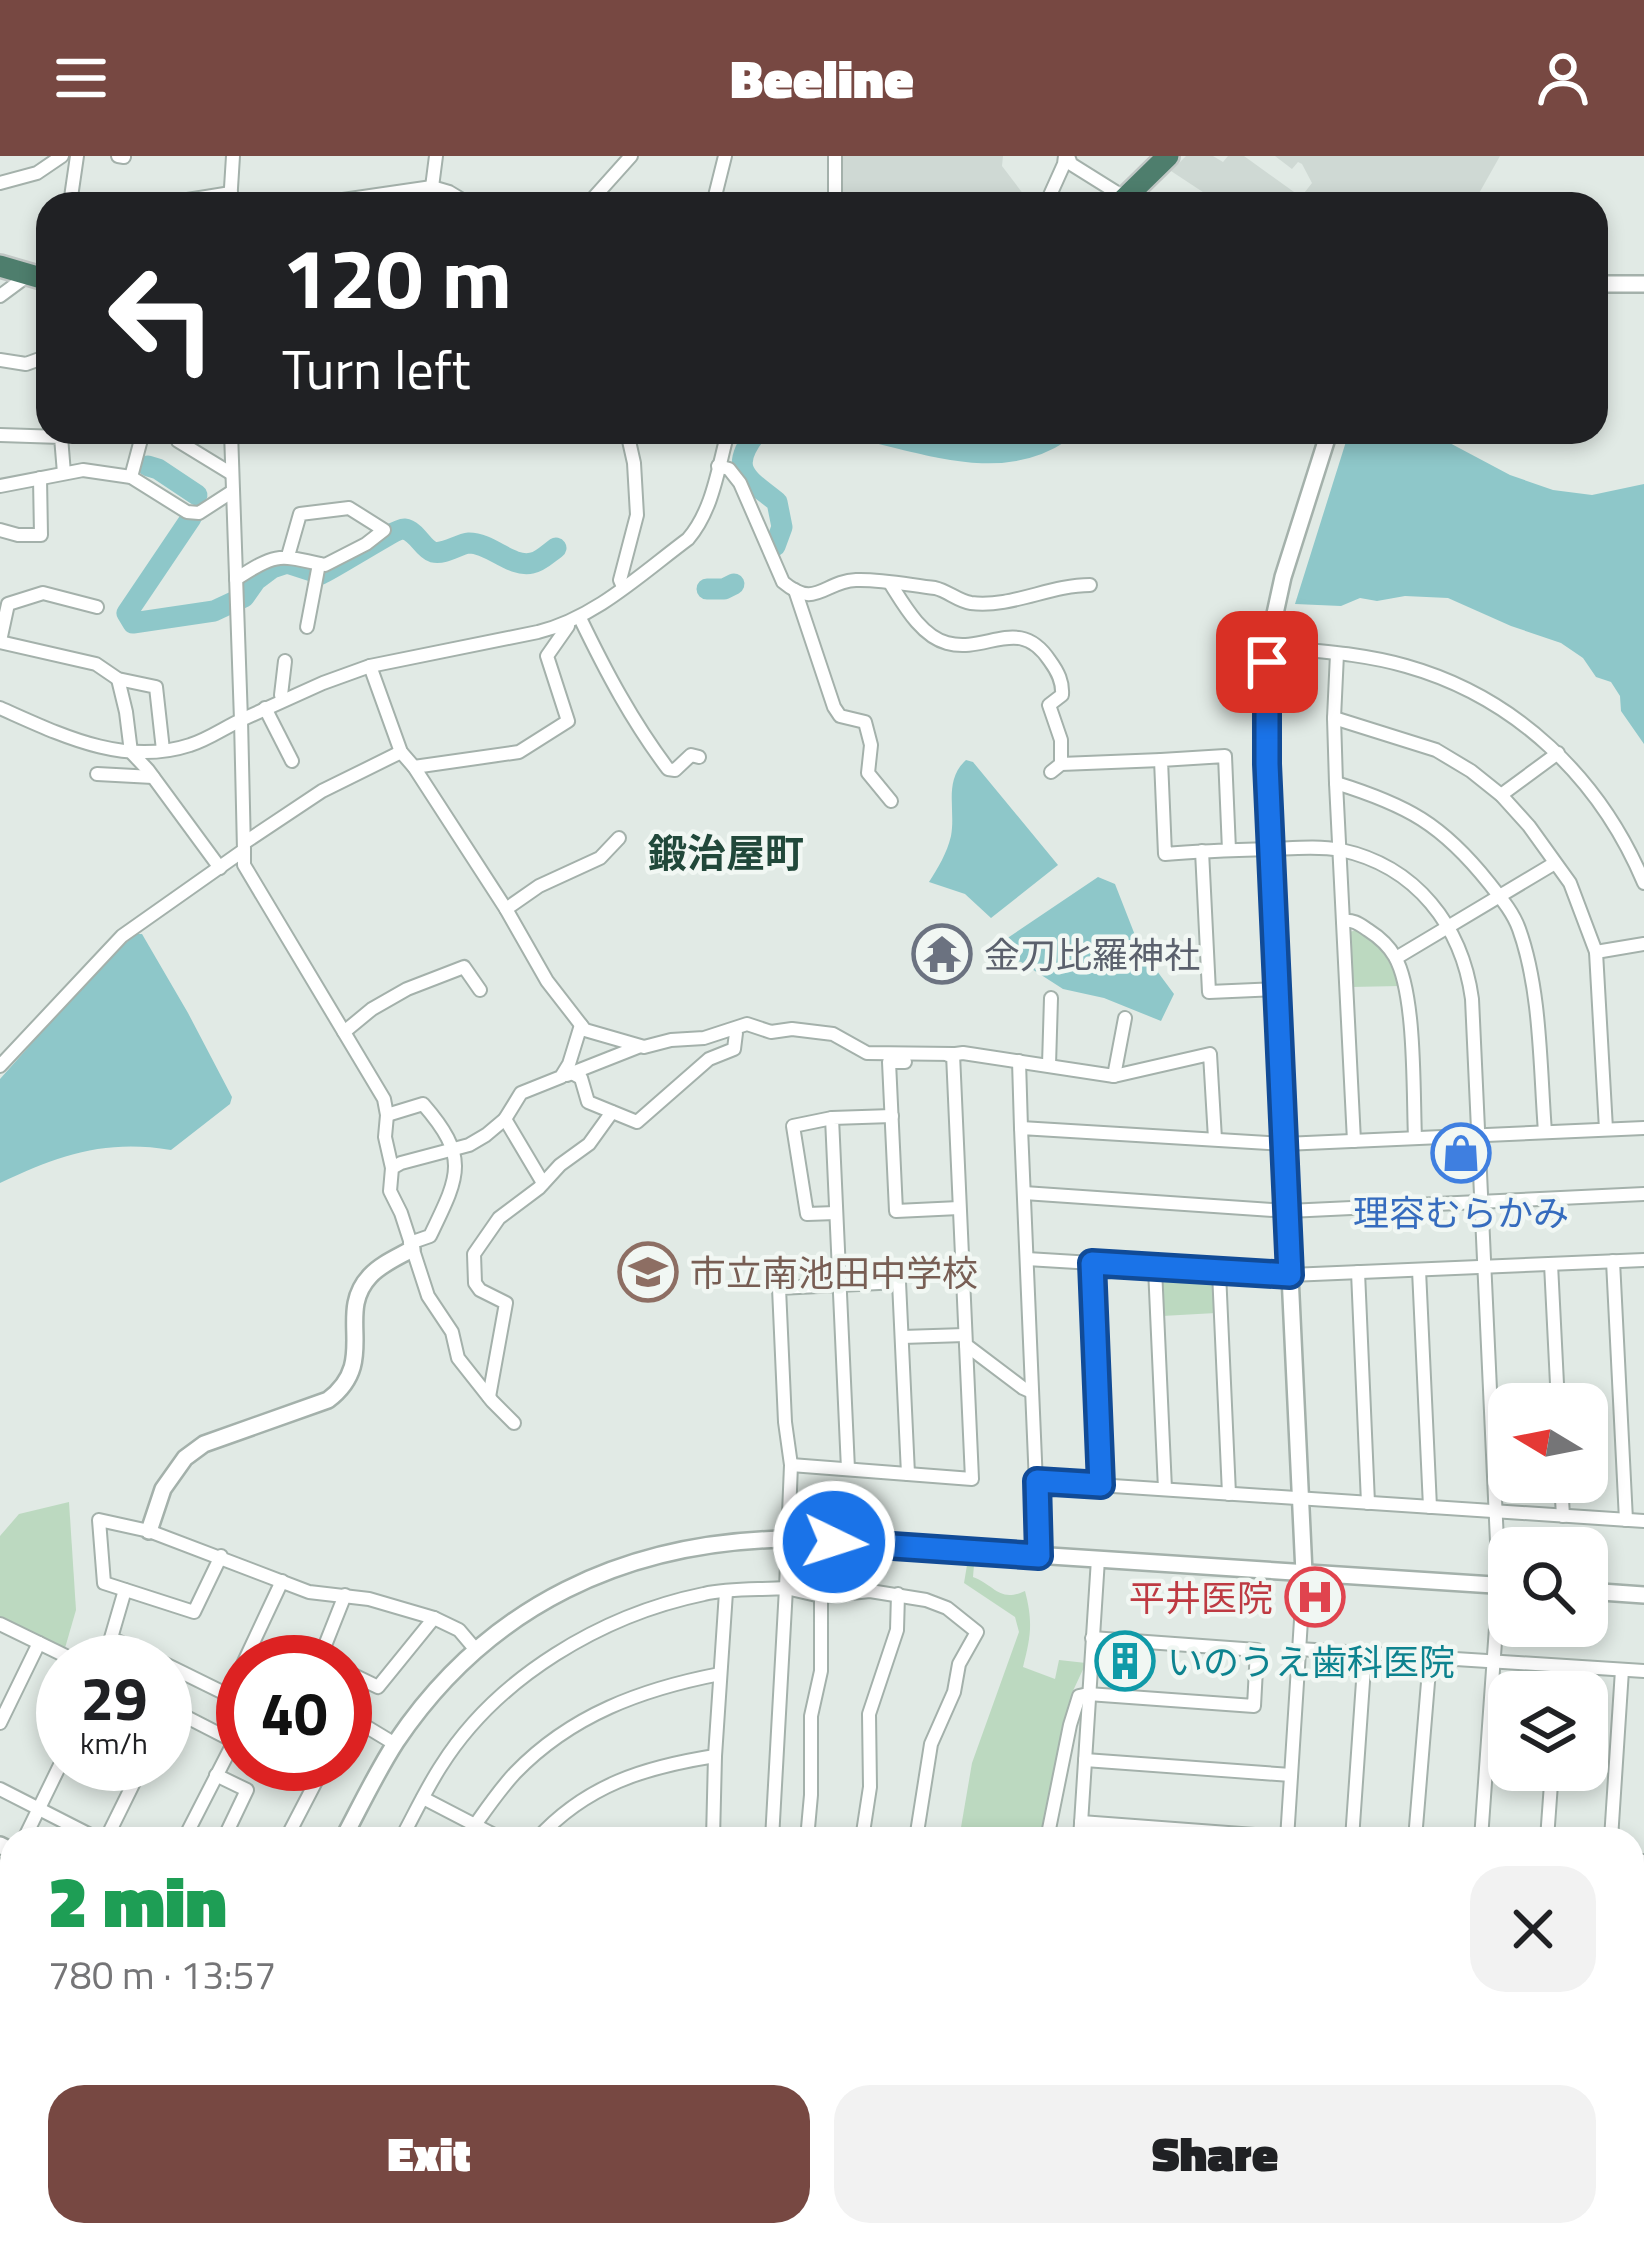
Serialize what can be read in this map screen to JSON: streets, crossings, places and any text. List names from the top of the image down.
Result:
{
  "districts": ["鍛治屋町"],
  "places": {
    "temple": ["金刀比羅神社"],
    "shop": ["理容むらかみ"],
    "school or university": ["市立南池田中学校"],
    "hospital": ["平井医院"],
    "building": ["いのうえ歯科医院"]
  },
  "north": "left",
  "page": {
    "header": "Beeline",
    "turn": ["120 m", "Turn left"],
    "speed": "29 km/h",
    "limit": "40",
    "heading": ["2 min", "780 m · 13:57"],
    "buttons": ["Exit", "Share"]
  }
}
